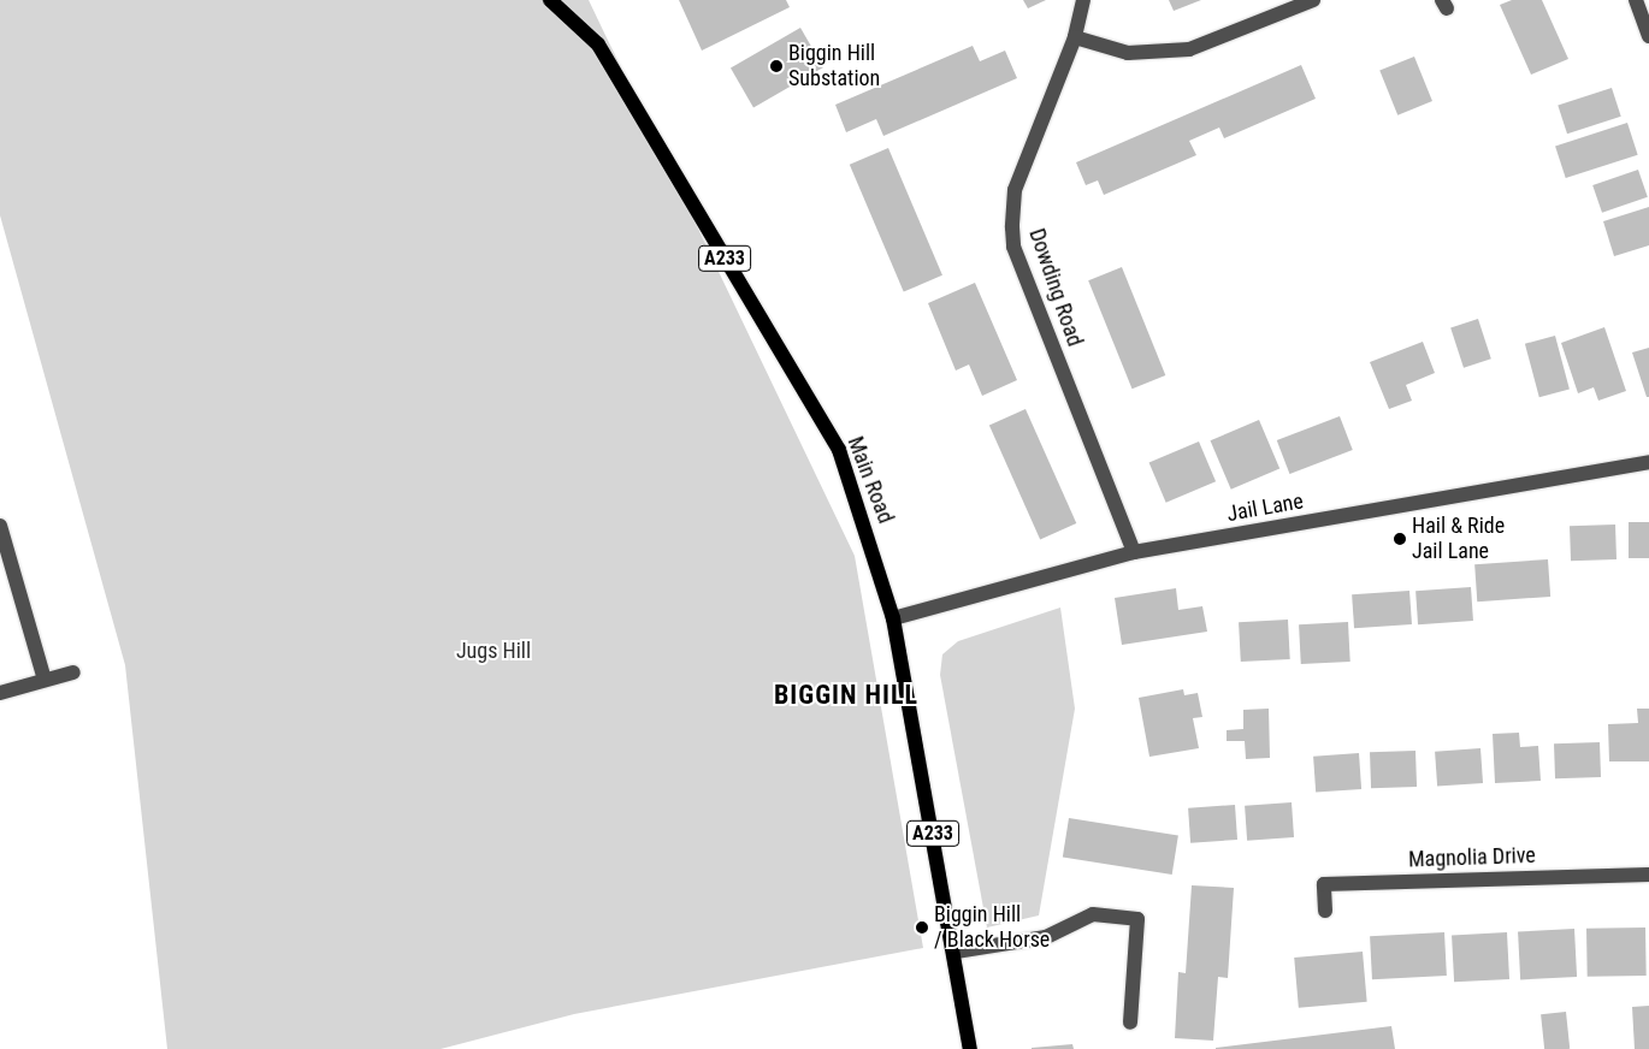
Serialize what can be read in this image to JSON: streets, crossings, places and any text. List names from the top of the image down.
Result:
{
  "streets": {
    "main road": ["A233", "Main Road"],
    "street": ["Dowding Road", "Jail Lane", "Magnolia Drive"]
  },
  "crossings": [
    ["Dowding Road", "Jail Lane"],
    ["Main Road", "Jail Lane"]
  ],
  "districts": ["BIGGIN HILL"],
  "parks": ["Jugs Hill"],
  "places": ["Biggin Hill Substation", "Hail & Ride Jail Lane", "Biggin Hill / Black Horse"]
}
